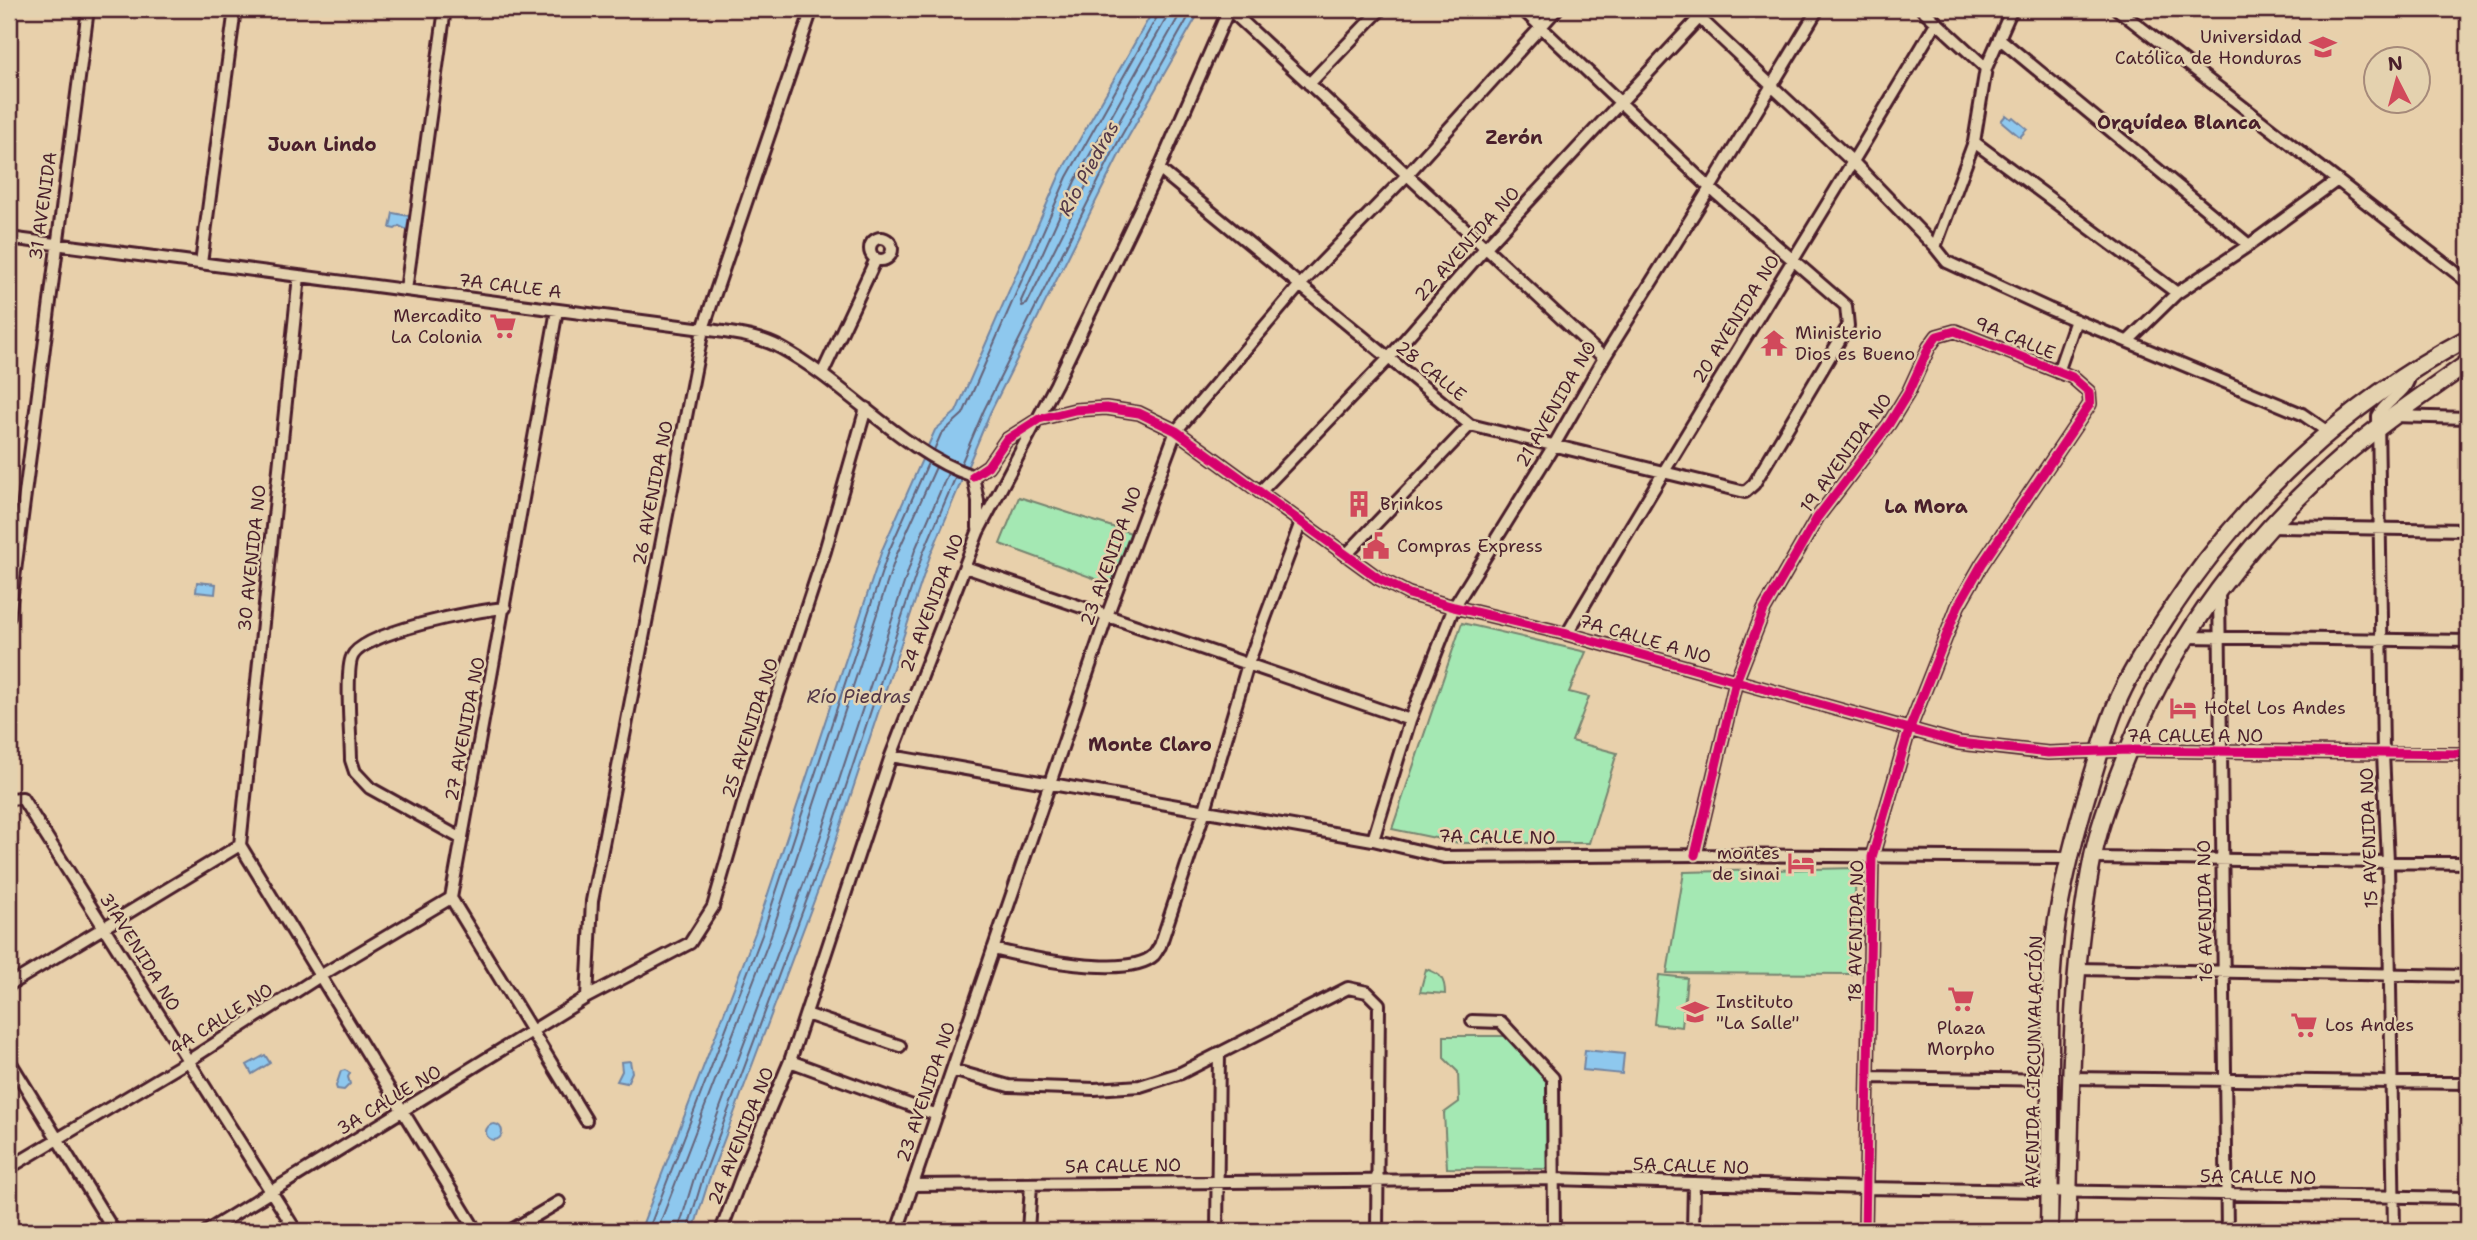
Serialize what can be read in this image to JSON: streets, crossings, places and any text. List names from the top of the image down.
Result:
{
  "streets": {
    "highway": ["AVENIDA CIRCUNVALACIÓN"],
    "street": [
      "31 AVENIDA",
      "22 AVENIDA NO",
      "7A CALLE A",
      "20 AVENIDA NO",
      "9A CALLE",
      "28 CALLE",
      "21 AVENIDA NO",
      "19 AVENIDA NO",
      "26 AVENIDA NO",
      "23 AVENIDA NO",
      "30 AVENIDA NO",
      "24 AVENIDA NO",
      "7A CALLE A NO",
      "25 AVENIDA NO",
      "27 AVENIDA NO",
      "7A CALLE NO",
      "15 AVENIDA NO",
      "16 AVENIDA NO",
      "18 AVENIDA NO",
      "31AVENIDA NO",
      "4A CALLE NO",
      "3A CALLE NO",
      "5A CALLE NO"
    ]
  },
  "crossings": [
    ["31 AVENIDA", "7A CALLE A"],
    ["22 AVENIDA NO", "28 CALLE"],
    ["22 AVENIDA NO", "7A CALLE A NO"],
    ["7A CALLE A", "26 AVENIDA NO"],
    ["7A CALLE A", "30 AVENIDA NO"],
    ["7A CALLE A", "7A CALLE A NO"],
    ["7A CALLE A", "25 AVENIDA NO"],
    ["7A CALLE A", "27 AVENIDA NO"],
    ["20 AVENIDA NO", "28 CALLE"],
    ["20 AVENIDA NO", "7A CALLE A NO"],
    ["9A CALLE", "19 AVENIDA NO"],
    ["9A CALLE", "18 AVENIDA NO"],
    ["28 CALLE", "21 AVENIDA NO"],
    ["28 CALLE", "23 AVENIDA NO"],
    ["28 CALLE", "24 AVENIDA NO"],
    ["21 AVENIDA NO", "7A CALLE A NO"],
    ["21 AVENIDA NO", "7A CALLE NO"],
    ["19 AVENIDA NO", "7A CALLE A NO"],
    ["19 AVENIDA NO", "7A CALLE NO"],
    ["26 AVENIDA NO", "25 AVENIDA NO"],
    ["26 AVENIDA NO", "3A CALLE NO"],
    ["23 AVENIDA NO", "7A CALLE A NO"],
    ["23 AVENIDA NO", "7A CALLE NO"],
    ["23 AVENIDA NO", "5A CALLE NO"],
    ["24 AVENIDA NO", "7A CALLE A NO"],
    ["24 AVENIDA NO", "7A CALLE NO"],
    ["7A CALLE A NO", "15 AVENIDA NO"],
    ["7A CALLE A NO", "16 AVENIDA NO"],
    ["7A CALLE A NO", "18 AVENIDA NO"],
    ["7A CALLE A NO", "AVENIDA CIRCUNVALACIÓN"],
    ["25 AVENIDA NO", "3A CALLE NO"],
    ["27 AVENIDA NO", "4A CALLE NO"],
    ["7A CALLE NO", "18 AVENIDA NO"],
    ["7A CALLE NO", "AVENIDA CIRCUNVALACIÓN"],
    ["15 AVENIDA NO", "AVENIDA CIRCUNVALACIÓN"],
    ["15 AVENIDA NO", "5A CALLE NO"],
    ["16 AVENIDA NO", "AVENIDA CIRCUNVALACIÓN"],
    ["16 AVENIDA NO", "5A CALLE NO"],
    ["18 AVENIDA NO", "5A CALLE NO"],
    ["31AVENIDA NO", "4A CALLE NO"],
    ["31AVENIDA NO", "3A CALLE NO"],
    ["AVENIDA CIRCUNVALACIÓN", "5A CALLE NO"]
  ],
  "districts": [
    "Orquídea Blanca",
    "Zerón",
    "Juan Lindo",
    "La Mora",
    "Monte Claro"
  ],
  "water": ["Río Piedras"],
  "places": {
    "school or university": ["Universidad Católica de Honduras", "Instituto \"La Salle\""],
    "supermarket": ["Mercadito La Colonia", "Plaza Morpho", "Los Andes"],
    "temple": ["Ministerio Dios es Bueno"],
    "building": ["Brinkos"],
    "public building": ["Compras Express"],
    "hotel": ["Hotel Los Andes", "montes de sinai"]
  },
  "north": "top"
}
